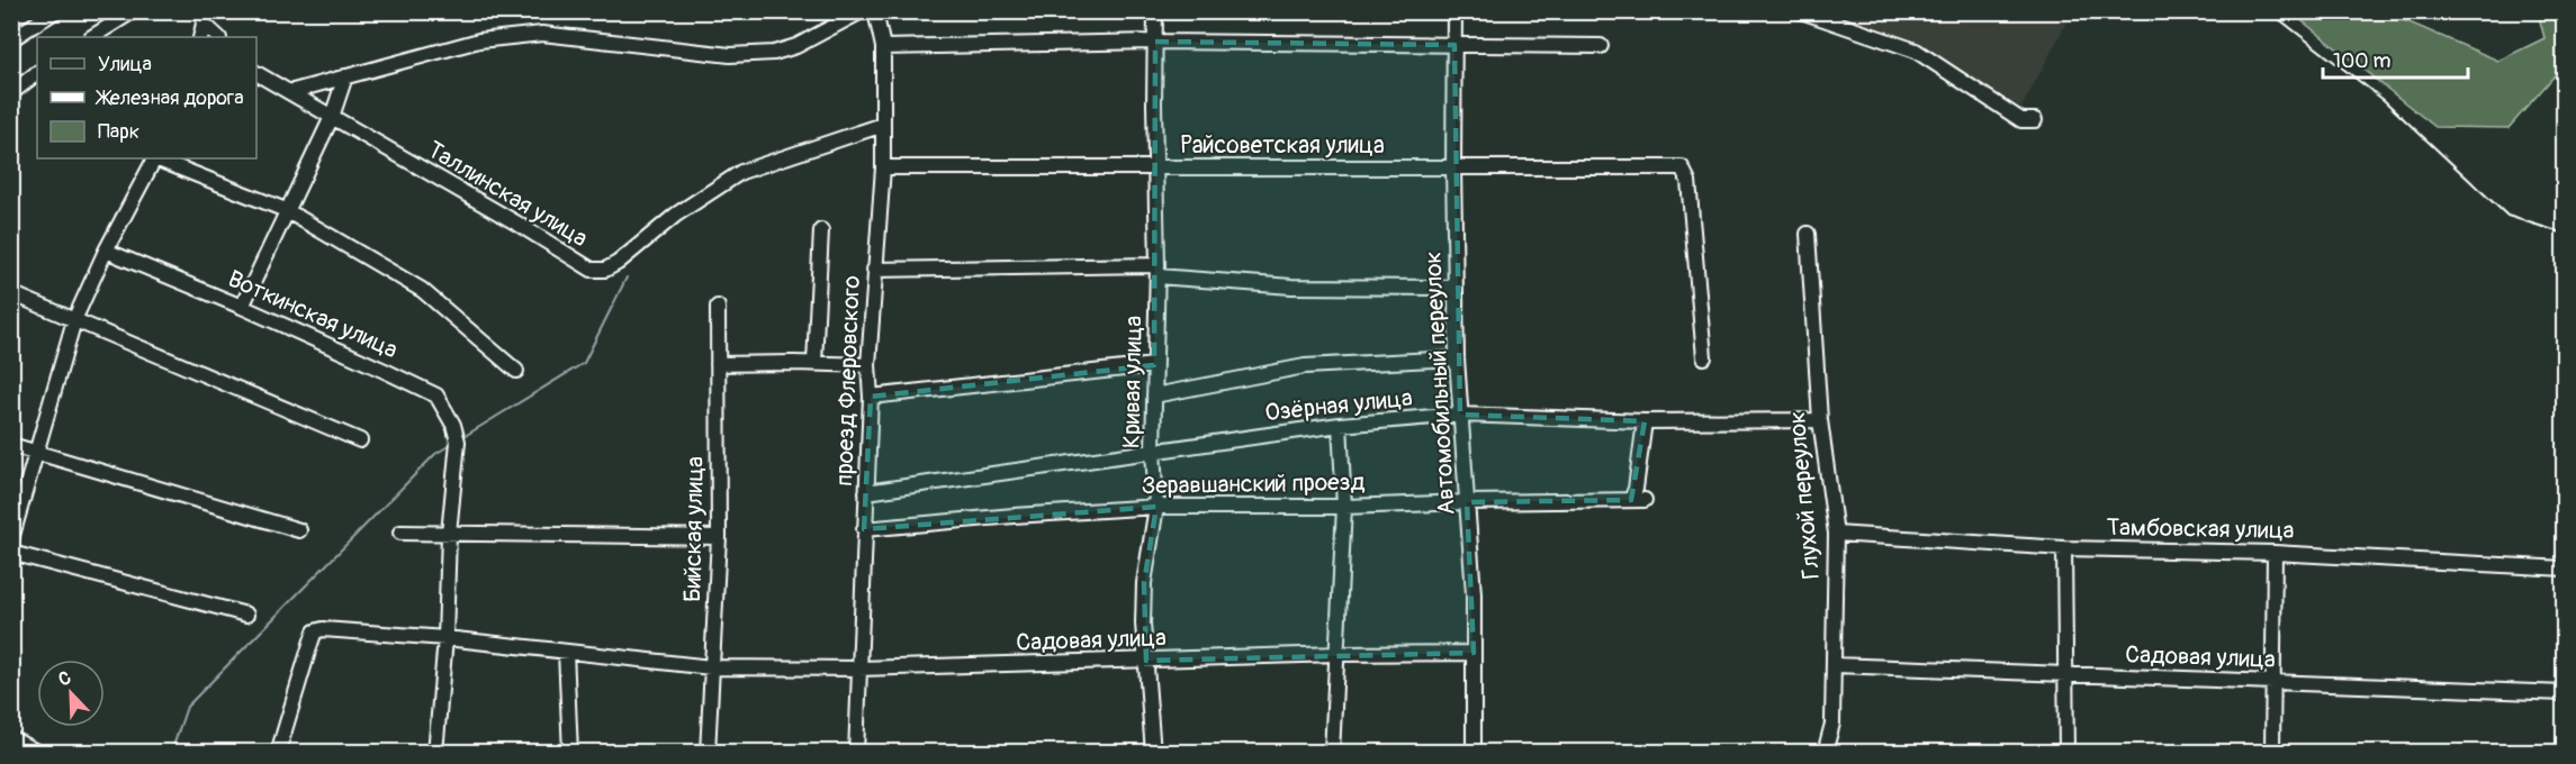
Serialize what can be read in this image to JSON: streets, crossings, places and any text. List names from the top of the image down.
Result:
{
  "streets": {
    "street": [
      "Райсоветская улица",
      "Таллинская улица",
      "Воткинская улица",
      "проезд Флеровского",
      "Кривая улица",
      "Автомобильный переулок",
      "Озёрная улица",
      "Зеравшанский проезд",
      "Глухой переулок",
      "Бийская улица",
      "Тамбовская улица",
      "Садовая улица"
    ]
  },
  "crossings": [
    ["Райсоветская улица", "проезд Флеровского"],
    ["Райсоветская улица", "Кривая улица"],
    ["Райсоветская улица", "Автомобильный переулок"],
    ["Таллинская улица", "проезд Флеровского"],
    ["Воткинская улица", "Садовая улица"],
    ["проезд Флеровского", "Озёрная улица"],
    ["проезд Флеровского", "Зеравшанский проезд"],
    ["проезд Флеровского", "Садовая улица"],
    ["Кривая улица", "Озёрная улица"],
    ["Кривая улица", "Зеравшанский проезд"],
    ["Кривая улица", "Садовая улица"],
    ["Автомобильный переулок", "Озёрная улица"],
    ["Автомобильный переулок", "Зеравшанский проезд"],
    ["Автомобильный переулок", "Садовая улица"],
    ["Озёрная улица", "Зеравшанский проезд"],
    ["Озёрная улица", "Глухой переулок"],
    ["Глухой переулок", "Тамбовская улица"],
    ["Глухой переулок", "Садовая улица"],
    ["Бийская улица", "Садовая улица"]
  ],
  "legend": ["Улица", "Железная дорога", "Парк"],
  "scale_bar": "100 m",
  "north": "top left"
}
